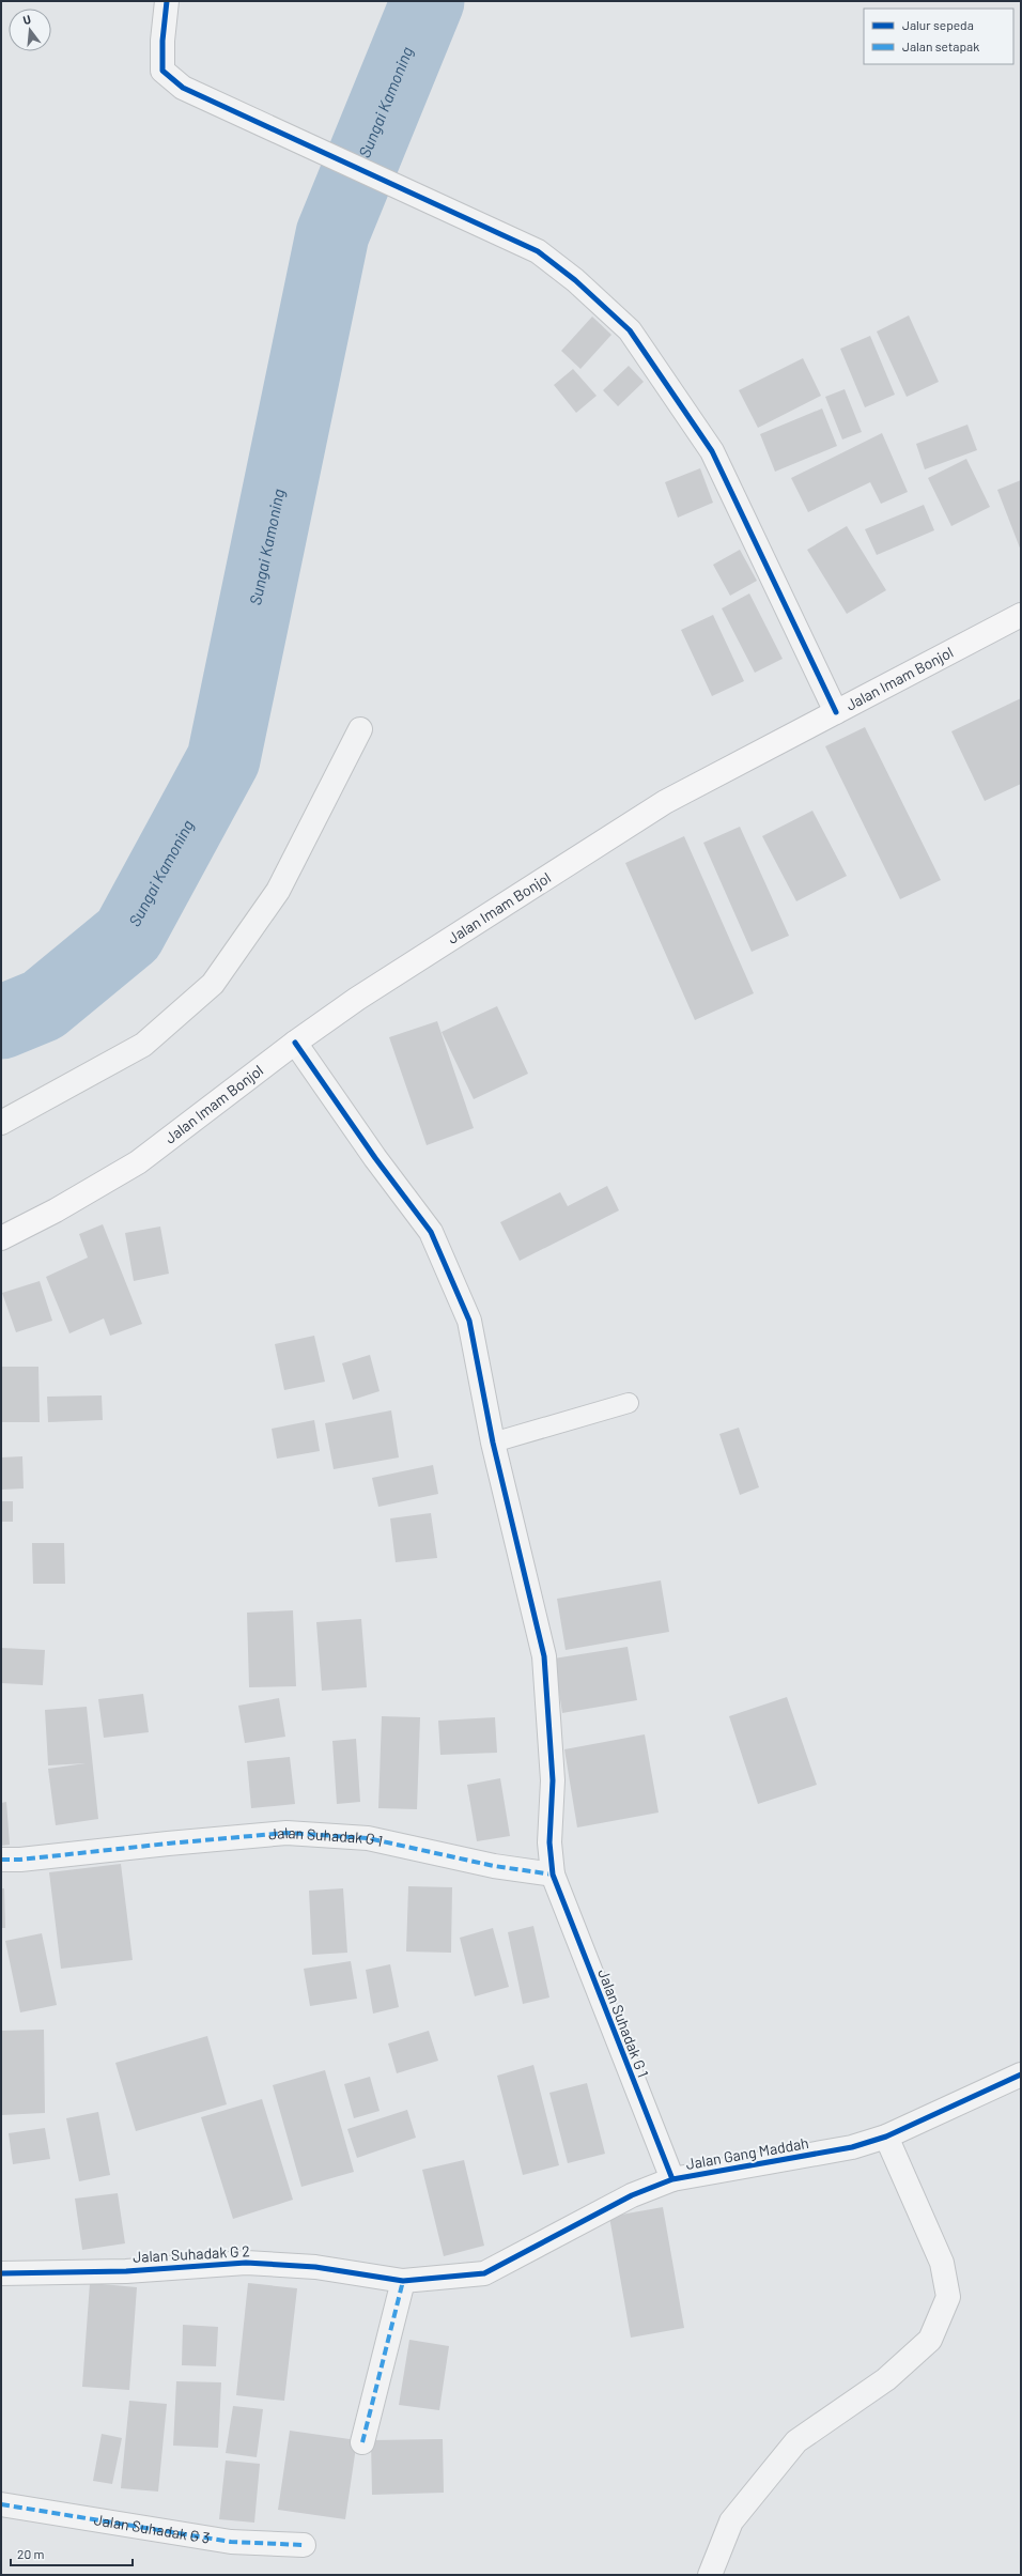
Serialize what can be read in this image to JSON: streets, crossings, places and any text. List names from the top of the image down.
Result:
{
  "streets": {
    "main road": ["Jalan Imam Bonjol"],
    "street": [
      "Jalan Suhadak G 1",
      "Jalan Gang Maddah",
      "Jalan Suhadak G 2",
      "Jalan Suhadak G 3"
    ]
  },
  "crossings": [
    ["Jalan Suhadak G 1", "Jalan Gang Maddah"],
    ["Jalan Gang Maddah", "Jalan Suhadak G 2"]
  ],
  "water": ["Sungai Kamoning"],
  "legend": ["Jalur sepeda", "Jalan setapak"],
  "scale_bar": "20 m",
  "north": "top"
}
